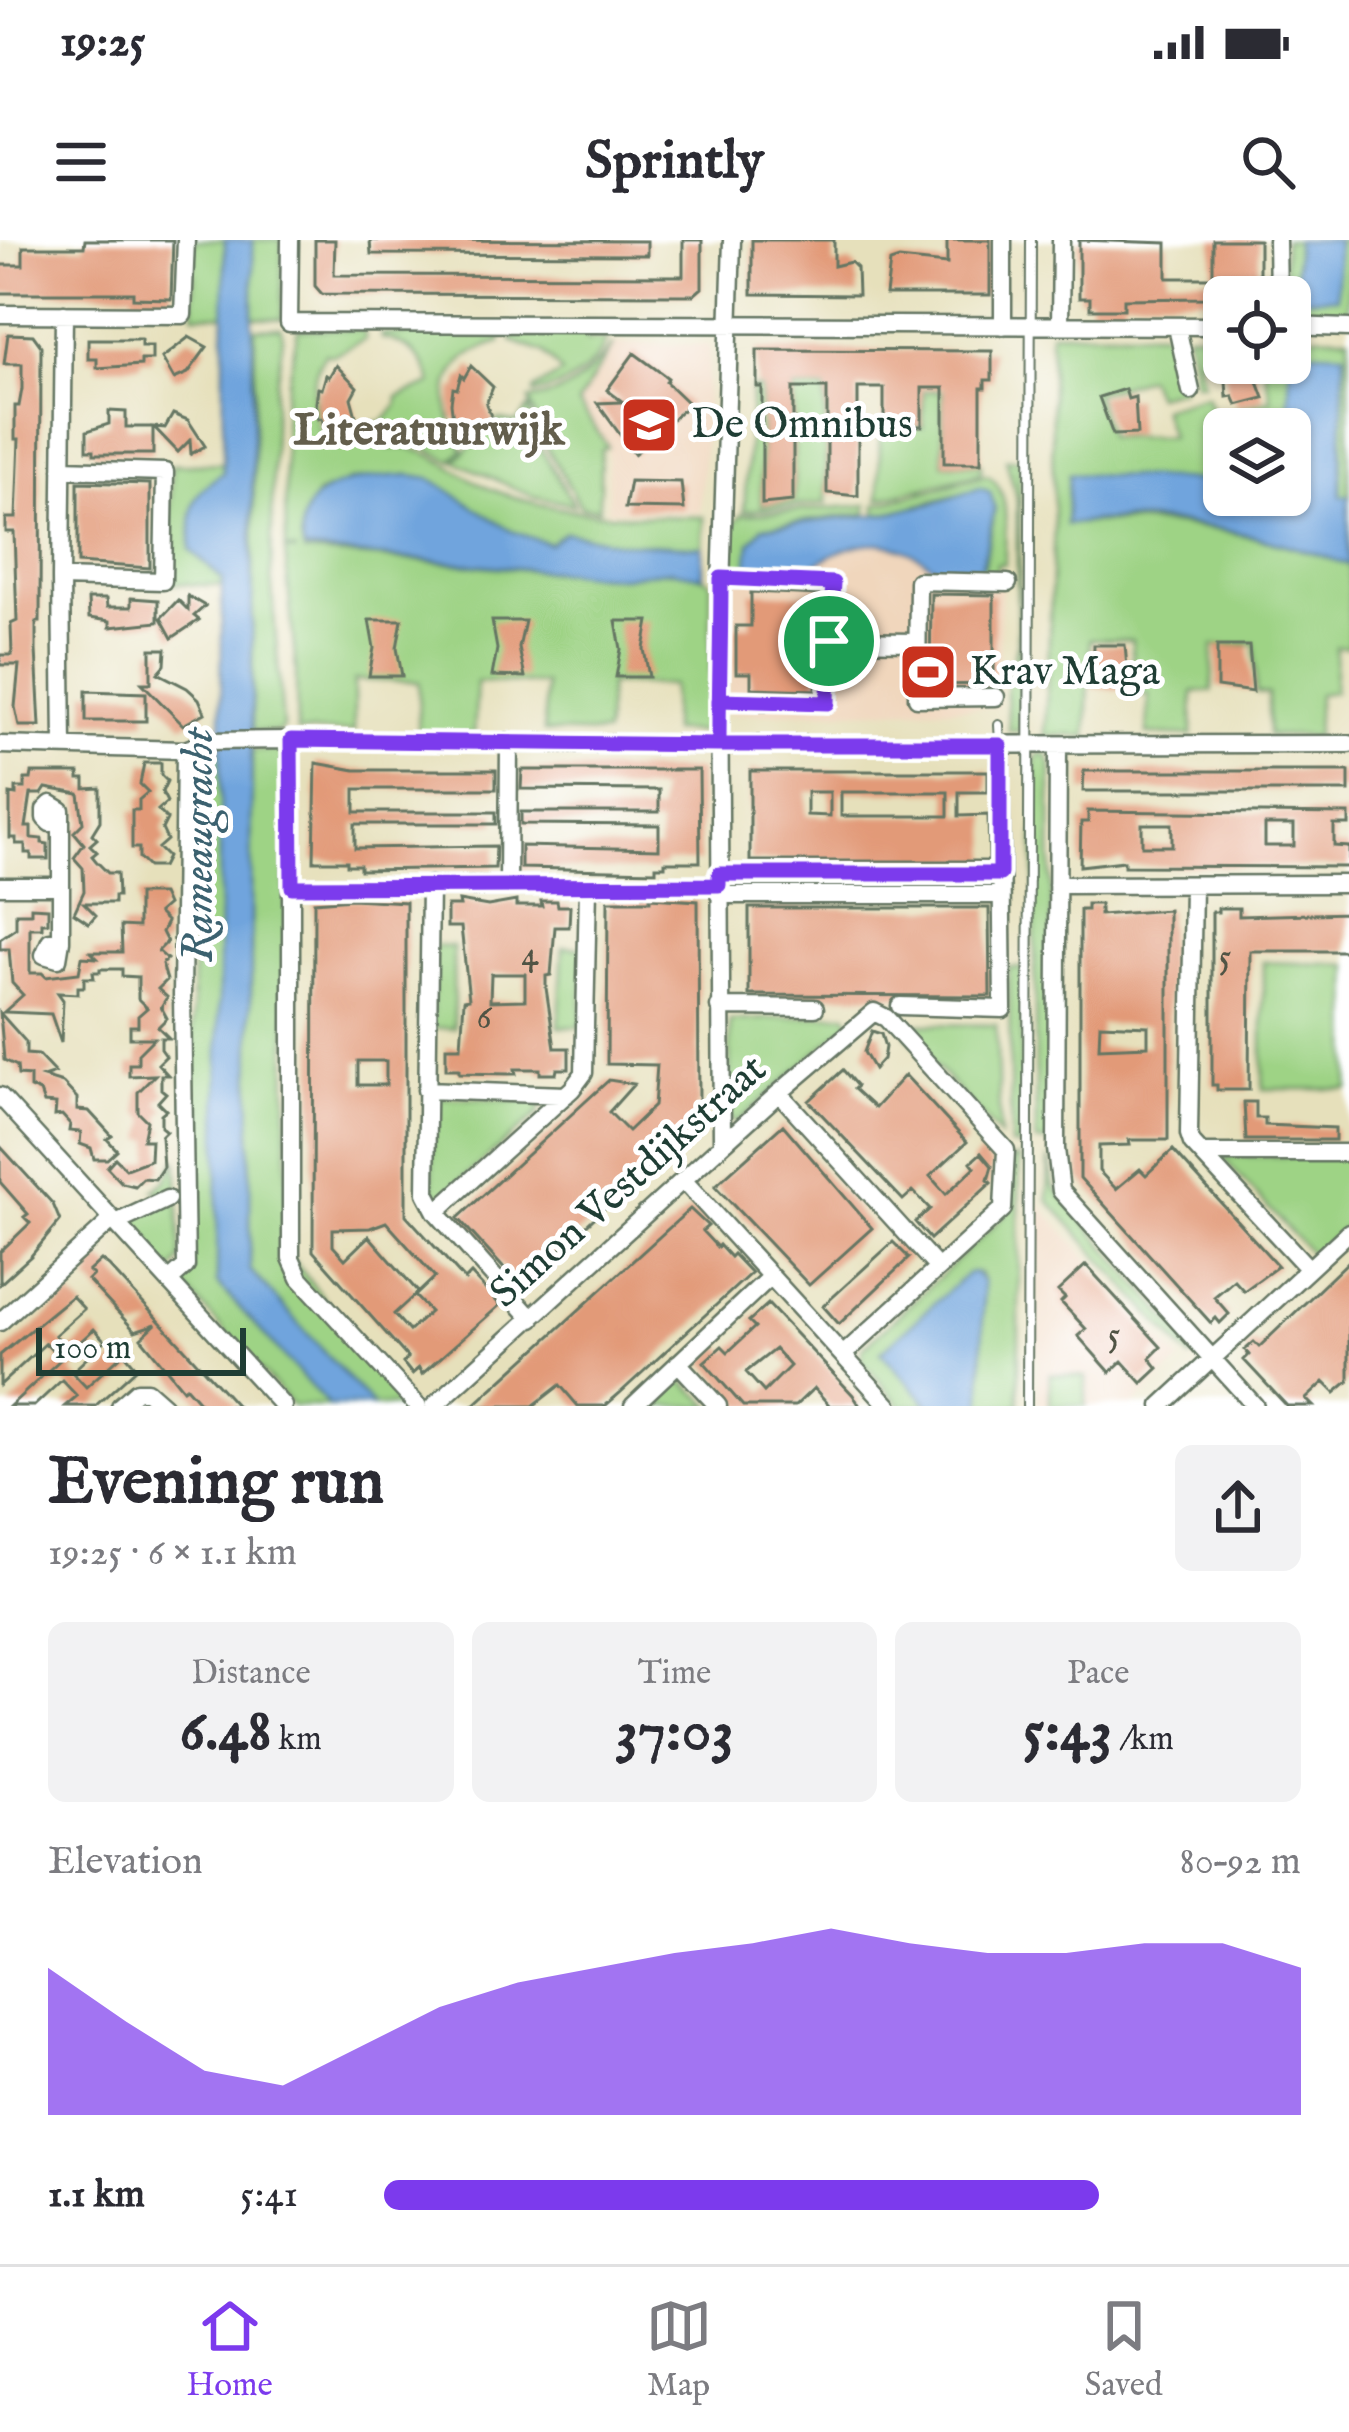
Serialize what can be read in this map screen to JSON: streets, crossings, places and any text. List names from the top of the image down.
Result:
{
  "streets": {
    "street": ["Simon Vestdijkstraat"]
  },
  "districts": ["Literatuurwijk"],
  "water": ["Rameaugracht"],
  "places": {
    "school or university": ["De Omnibus"],
    "sports": ["Krav Maga"]
  },
  "house_numbers": [
    "4",
    "5",
    "6",
    "5"
  ],
  "scale_bar": "100 m",
  "page": {
    "status": "19:25",
    "header": "Sprintly",
    "scale": "100 m",
    "heading": ["Evening run", "19:25 · 6 × 1.1 km"],
    "stats": [
      ["Distance", "6.48 km"],
      ["Time", "37:03"],
      ["Pace", "5:43 /km"]
    ],
    "chart": ["Elevation", "80–92 m"],
    "list": [
      {
        "name": "1.1 km",
        "note": "5:41"
      }
    ],
    "tabs": ["Home", "Map", "Saved"]
  }
}
